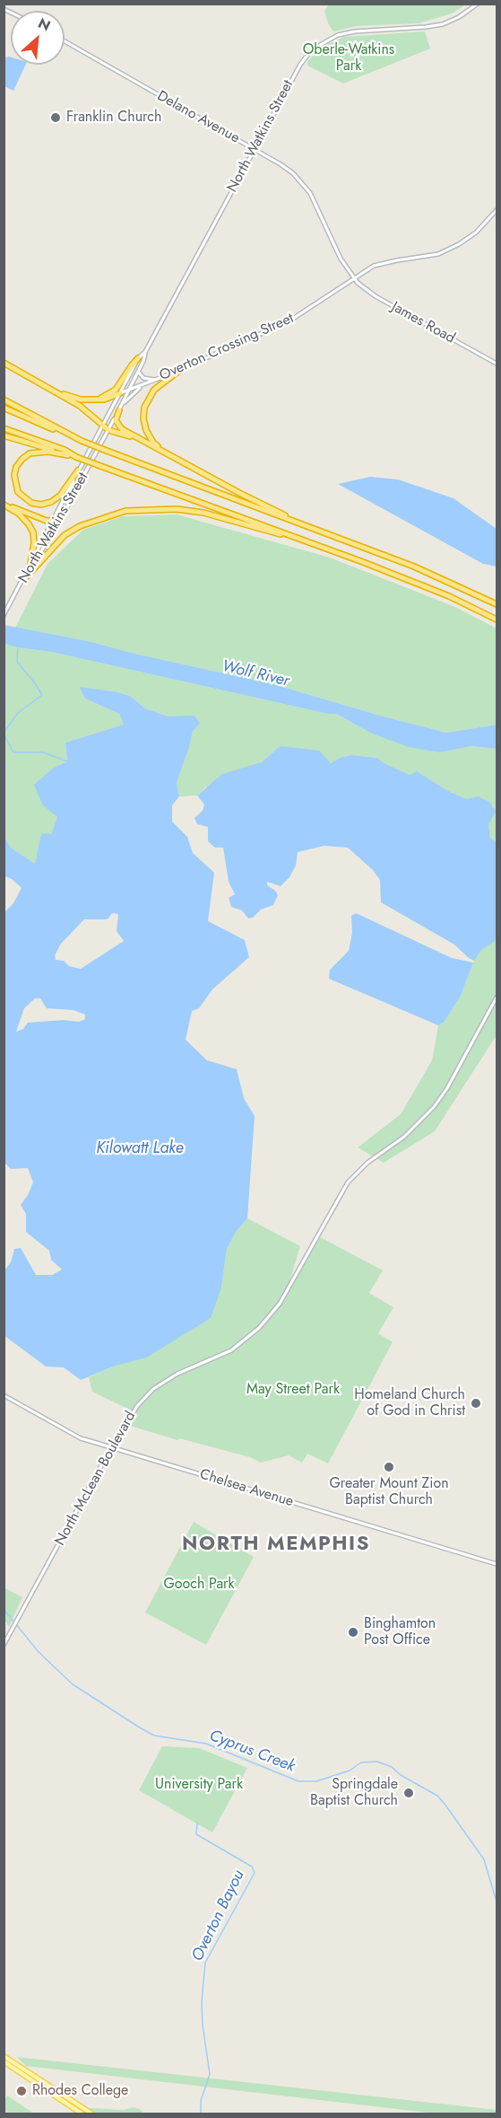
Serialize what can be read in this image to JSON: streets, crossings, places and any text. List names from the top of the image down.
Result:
{
  "streets": {
    "main road": [
      "Delano Avenue",
      "North Watkins Street",
      "James Road",
      "Overton Crossing Street",
      "North McLean Boulevard",
      "Chelsea Avenue"
    ]
  },
  "crossings": [
    ["Delano Avenue", "North Watkins Street"],
    ["Delano Avenue", "James Road"],
    ["Delano Avenue", "Overton Crossing Street"],
    ["North Watkins Street", "Overton Crossing Street"],
    ["James Road", "Overton Crossing Street"],
    ["North McLean Boulevard", "Chelsea Avenue"]
  ],
  "districts": ["NORTH MEMPHIS"],
  "water": [
    "Wolf River",
    "Kilowatt Lake",
    "Cyprus Creek",
    "Overton Bayou"
  ],
  "parks": [
    "Oberle-Watkins Park",
    "May Street Park",
    "Gooch Park",
    "University Park"
  ],
  "places": [
    "Franklin Church",
    "Homeland Church of God in Christ",
    "Greater Mount Zion Baptist Church",
    "Binghamton Post Office",
    "Springdale Baptist Church",
    "Rhodes College"
  ],
  "north": "top right"
}
